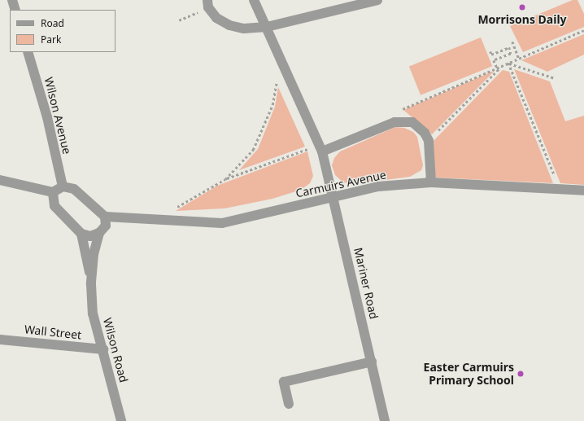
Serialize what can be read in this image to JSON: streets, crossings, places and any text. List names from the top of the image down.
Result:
{
  "streets": {
    "street": [
      "Wilson Avenue",
      "Carmuirs Avenue",
      "Mariner Road",
      "Wall Street",
      "Wilson Road"
    ]
  },
  "crossings": [
    ["Carmuirs Avenue", "Mariner Road"],
    ["Carmuirs Avenue", "Wilson Road"],
    ["Wall Street", "Wilson Road"]
  ],
  "places": ["Morrisons Daily", "Easter Carmuirs Primary School"],
  "legend": ["Road", "Park"]
}
